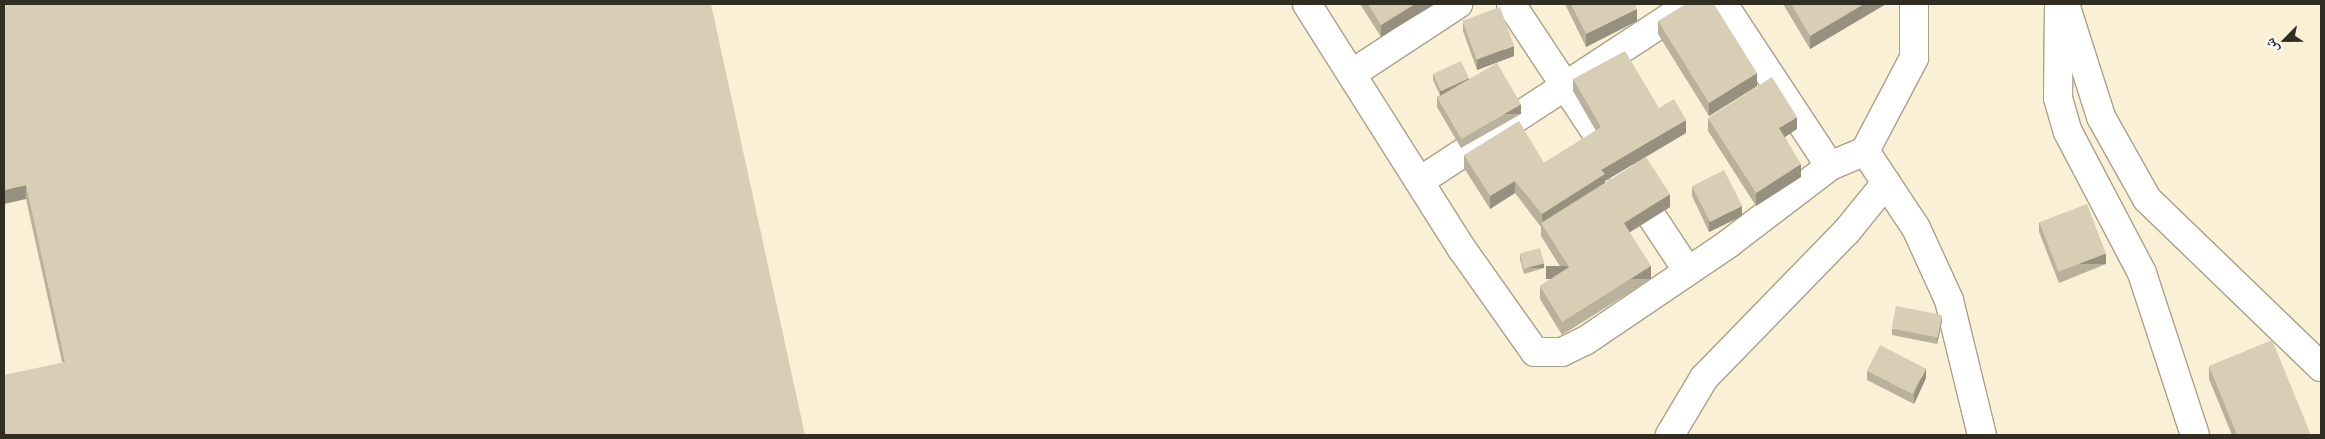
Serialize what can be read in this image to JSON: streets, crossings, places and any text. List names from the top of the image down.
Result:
{
  "north": "bottom left"
}
